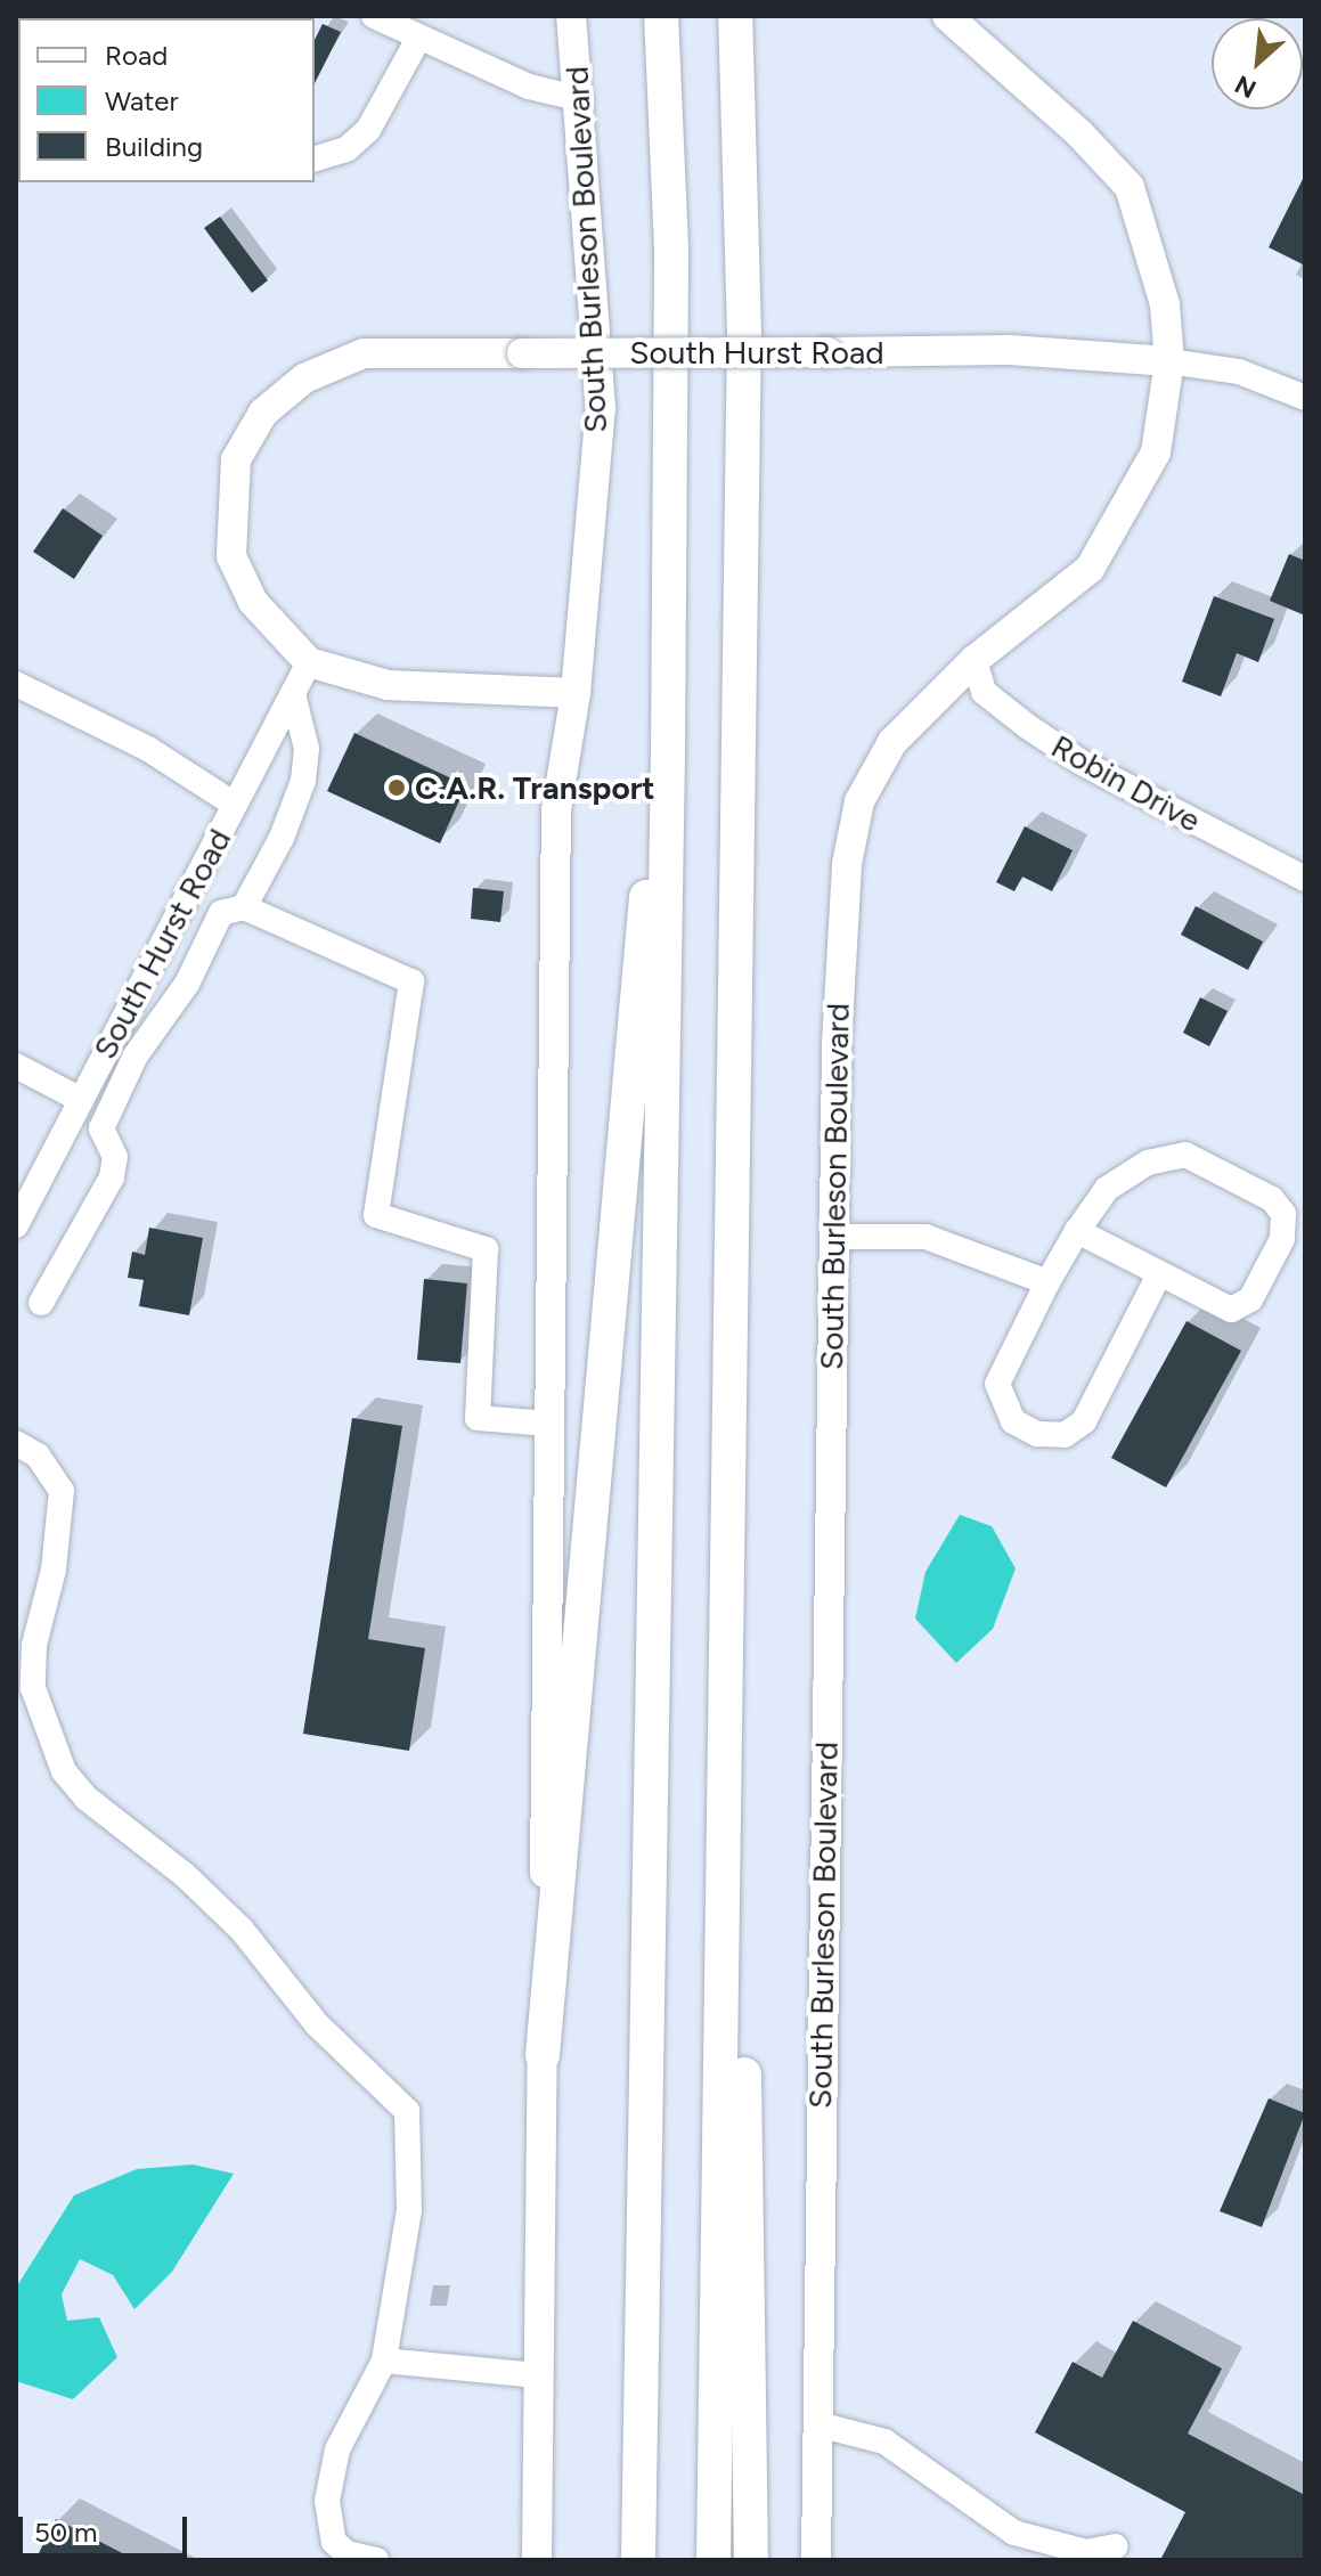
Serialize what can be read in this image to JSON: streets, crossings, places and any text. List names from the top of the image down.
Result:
{
  "streets": {
    "main road": ["South Burleson Boulevard", "South Hurst Road"],
    "street": ["Robin Drive"]
  },
  "crossings": [
    ["South Burleson Boulevard", "South Hurst Road"],
    ["South Burleson Boulevard", "Robin Drive"]
  ],
  "places": ["C.A.R. Transport"],
  "legend": ["Road", "Water", "Building"],
  "scale_bar": "50 m",
  "north": "bottom left"
}
